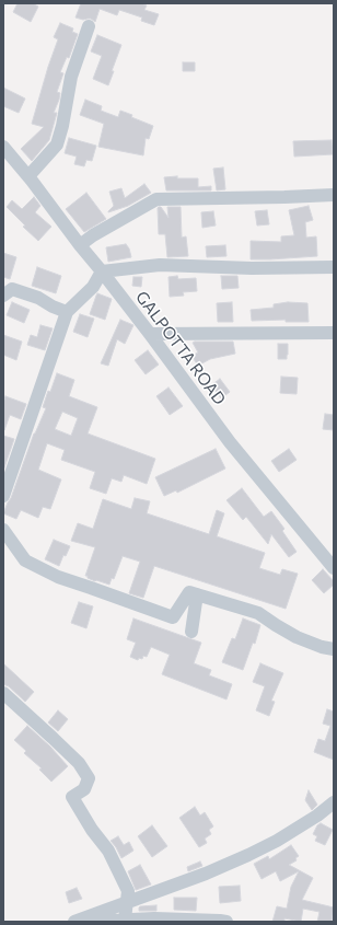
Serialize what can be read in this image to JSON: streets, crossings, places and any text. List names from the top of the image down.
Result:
{
  "streets": {
    "street": ["GALPOTTA ROAD"]
  }
}
